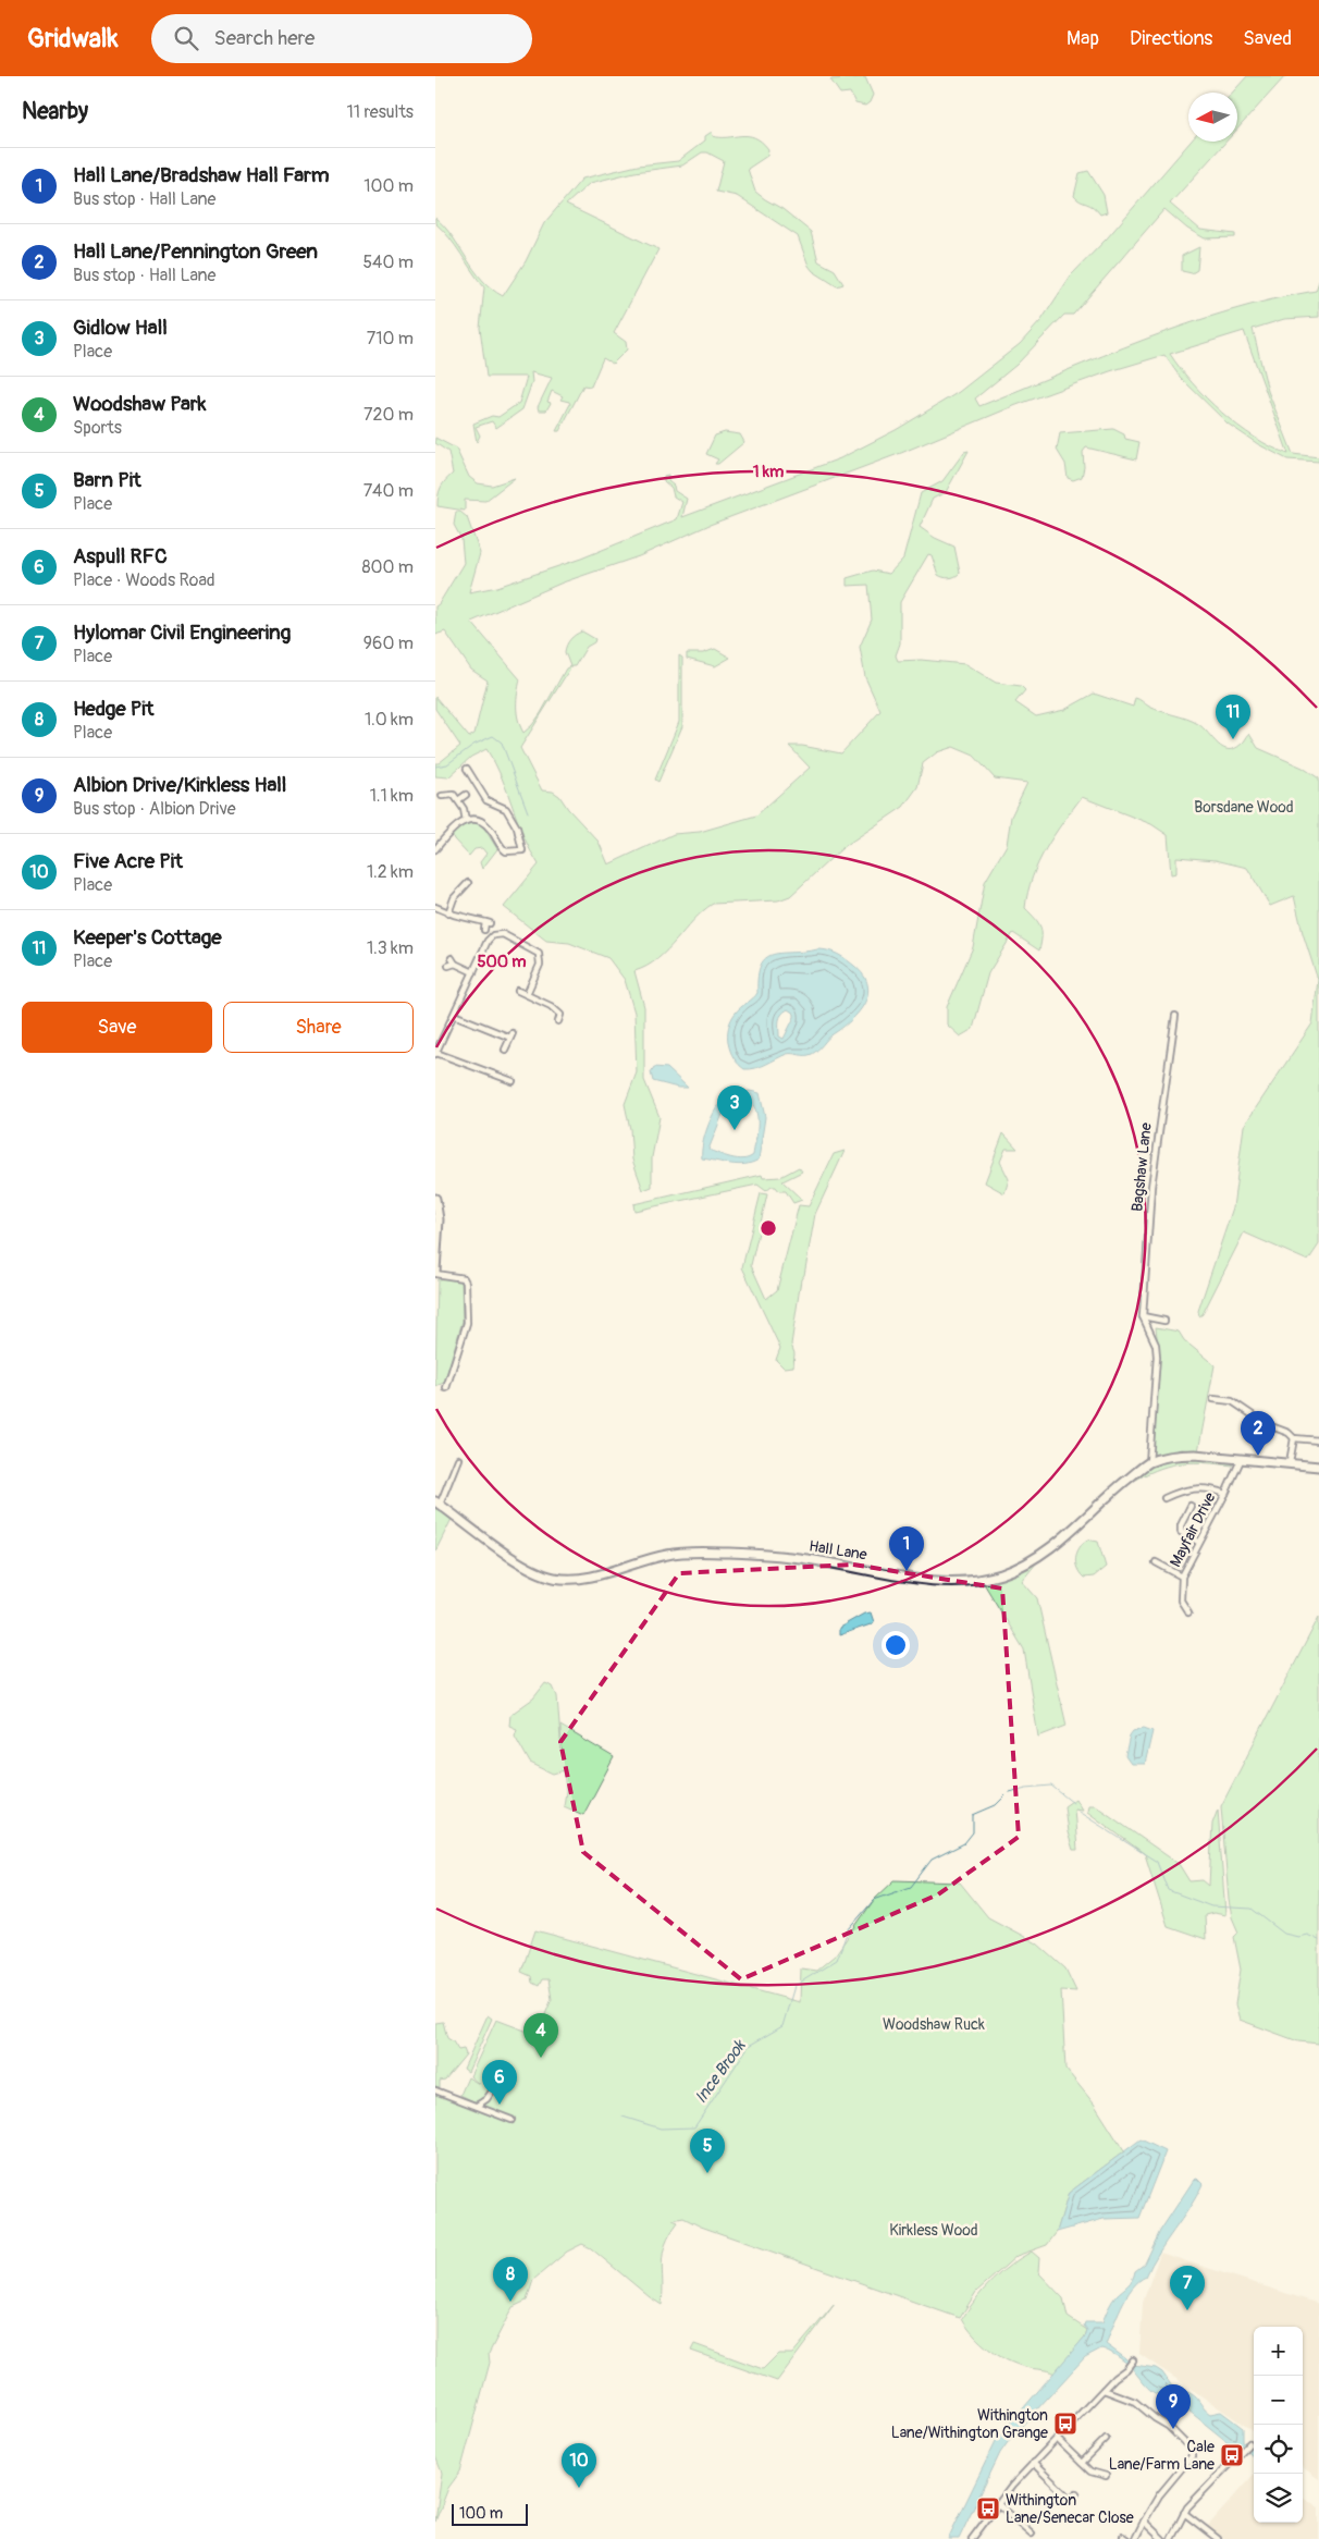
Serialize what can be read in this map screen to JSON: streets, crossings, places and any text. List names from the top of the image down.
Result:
{
  "streets": {
    "street": ["Bagshaw Lane", "Mayfair Drive", "Hall Lane"]
  },
  "crossings": [
    ["Mayfair Drive", "Hall Lane"]
  ],
  "water": ["Ince Brook"],
  "parks": ["Borsdane Wood", "Woodshaw Ruck", "Kirkless Wood"],
  "places": {
    "bus stop": ["Withington Lane/Withington Grange", "Cale Lane/Farm Lane", "Withington Lane/Senecar Close"]
  },
  "scale_bar": "100 m",
  "north": "left",
  "page": {
    "header": "Gridwalk",
    "search": "Search here",
    "nav": ["Map", "Directions", "Saved"],
    "heading": ["Nearby", "11 results"],
    "list": [
      {
        "mark": "1",
        "name": "Hall Lane/Bradshaw Hall Farm",
        "note": "Bus stop · Hall Lane",
        "value": "100 m"
      },
      {
        "mark": "2",
        "name": "Hall Lane/Pennington Green",
        "note": "Bus stop · Hall Lane",
        "value": "540 m"
      },
      {
        "mark": "3",
        "name": "Gidlow Hall",
        "note": "Place",
        "value": "710 m"
      },
      {
        "mark": "4",
        "name": "Woodshaw Park",
        "note": "Sports",
        "value": "720 m"
      },
      {
        "mark": "5",
        "name": "Barn Pit",
        "note": "Place",
        "value": "740 m"
      },
      {
        "mark": "6",
        "name": "Aspull RFC",
        "note": "Place · Woods Road",
        "value": "800 m"
      },
      {
        "mark": "7",
        "name": "Hylomar Civil Engineering",
        "note": "Place",
        "value": "960 m"
      },
      {
        "mark": "8",
        "name": "Hedge Pit",
        "note": "Place",
        "value": "1.0 km"
      },
      {
        "mark": "9",
        "name": "Albion Drive/Kirkless Hall",
        "note": "Bus stop · Albion Drive",
        "value": "1.1 km"
      },
      {
        "mark": "10",
        "name": "Five Acre Pit",
        "note": "Place",
        "value": "1.2 km"
      },
      {
        "mark": "11",
        "name": "Keeper's Cottage",
        "note": "Place",
        "value": "1.3 km"
      }
    ],
    "pins": [
      "11",
      "3",
      "2",
      "1",
      "4",
      "6",
      "5",
      "8",
      "7",
      "9",
      "10"
    ],
    "buttons": ["Save", "Share"],
    "map_buttons": ["+", "−"],
    "scale": "100 m"
  },
  "rings": ["1 km", "500 m"]
}
